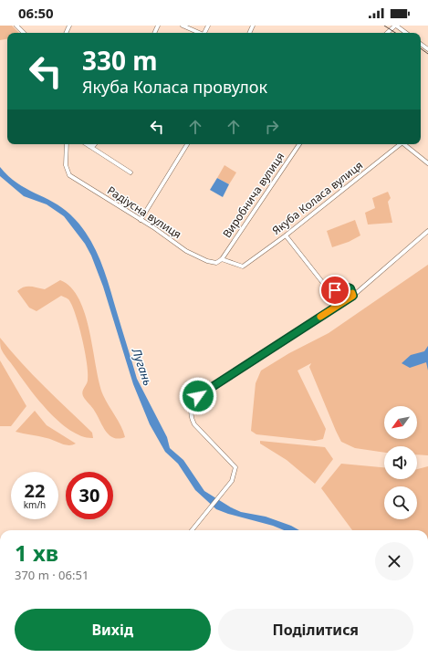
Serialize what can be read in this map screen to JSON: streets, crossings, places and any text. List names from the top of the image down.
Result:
{
  "streets": {
    "street": ["Виробнича вулиця", "Якуба Коласа вулиця", "Радіусна вулиця"]
  },
  "crossings": [
    ["Виробнича вулиця", "Радіусна вулиця"],
    ["Якуба Коласа вулиця", "Радіусна вулиця"]
  ],
  "water": ["Лугань"],
  "north": "bottom left",
  "page": {
    "status": "06:50",
    "turn": ["330 m", "Якуба Коласа провулок"],
    "speed": "22 km/h",
    "limit": "30",
    "heading": ["1 хв", "370 m · 06:51"],
    "buttons": ["Вихід", "Поділитися"]
  }
}
